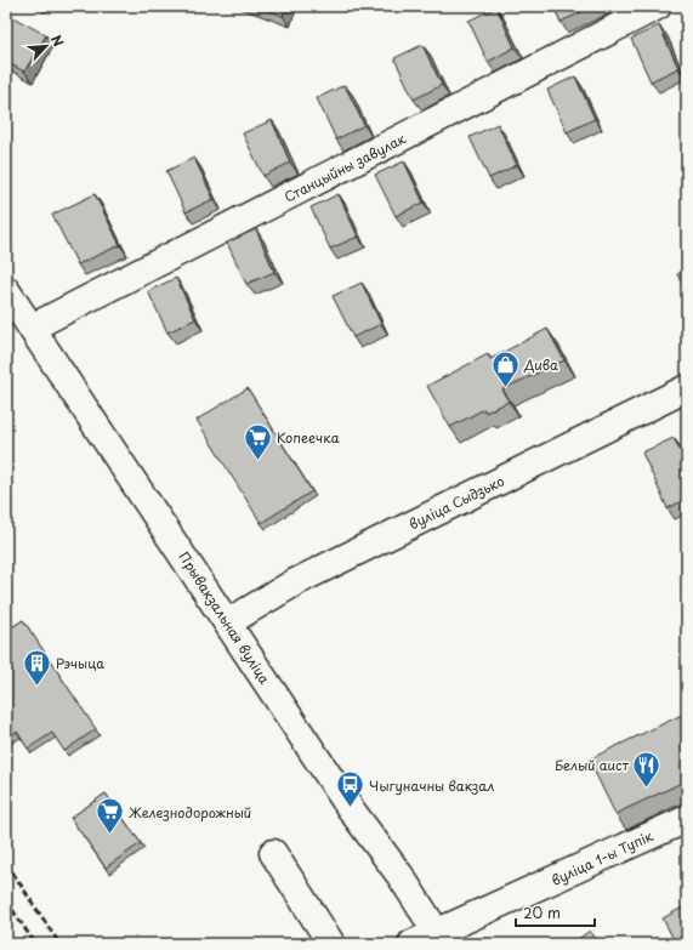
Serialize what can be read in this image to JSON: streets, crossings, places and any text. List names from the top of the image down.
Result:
{
  "streets": {
    "street": [
      "Станцыйны завулак",
      "вуліца Сыдзько",
      "Прывакзальная вуліца",
      "вуліца 1-ы Тупік"
    ]
  },
  "crossings": [
    ["Станцыйны завулак", "Прывакзальная вуліца"],
    ["вуліца Сыдзько", "Прывакзальная вуліца"],
    ["Прывакзальная вуліца", "вуліца 1-ы Тупік"]
  ],
  "places": {
    "shop": ["Дива"],
    "supermarket": ["Копеечка", "Железнодорожный"],
    "building": ["Рэчыца"],
    "restaurant": ["Белый аист"],
    "bus stop": ["Чыгуначны вакзал"]
  },
  "scale_bar": "20 m",
  "north": "top right"
}
